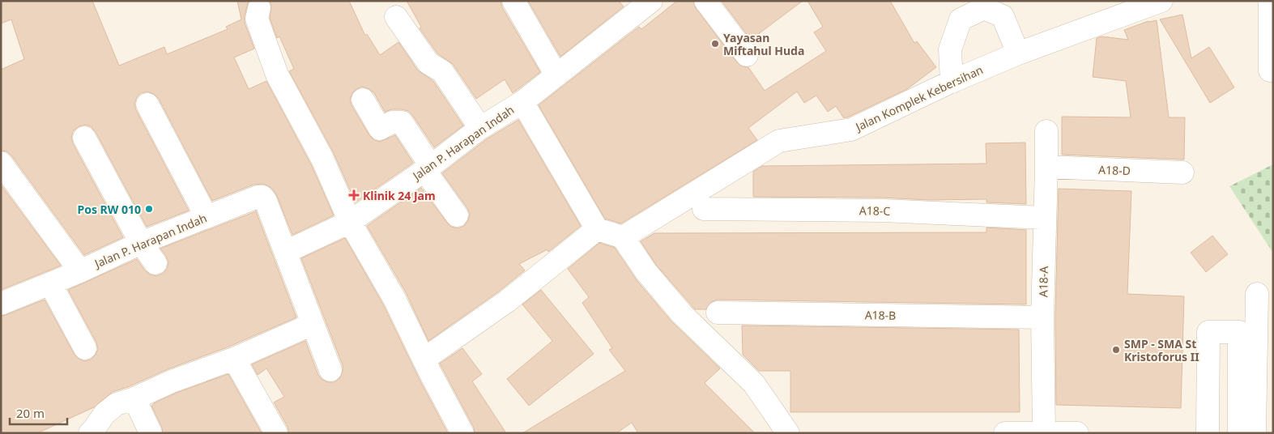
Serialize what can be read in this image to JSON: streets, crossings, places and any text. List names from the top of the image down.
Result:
{
  "streets": {
    "street": [
      "Jalan Komplek Kebersihan",
      "Jalan P. Harapan Indah",
      "A18-D",
      "A18-C",
      "A18-A",
      "A18-B"
    ]
  },
  "crossings": [
    ["A18-D", "A18-A"],
    ["A18-C", "A18-A"],
    ["A18-A", "A18-B"]
  ],
  "places": {
    "other": ["Yayasan Miftahul Huda", "Pos RW 010", "SMP - SMA St Kristoforus II"],
    "health": ["Klinik 24 Jam"]
  },
  "scale_bar": "20 m"
}
